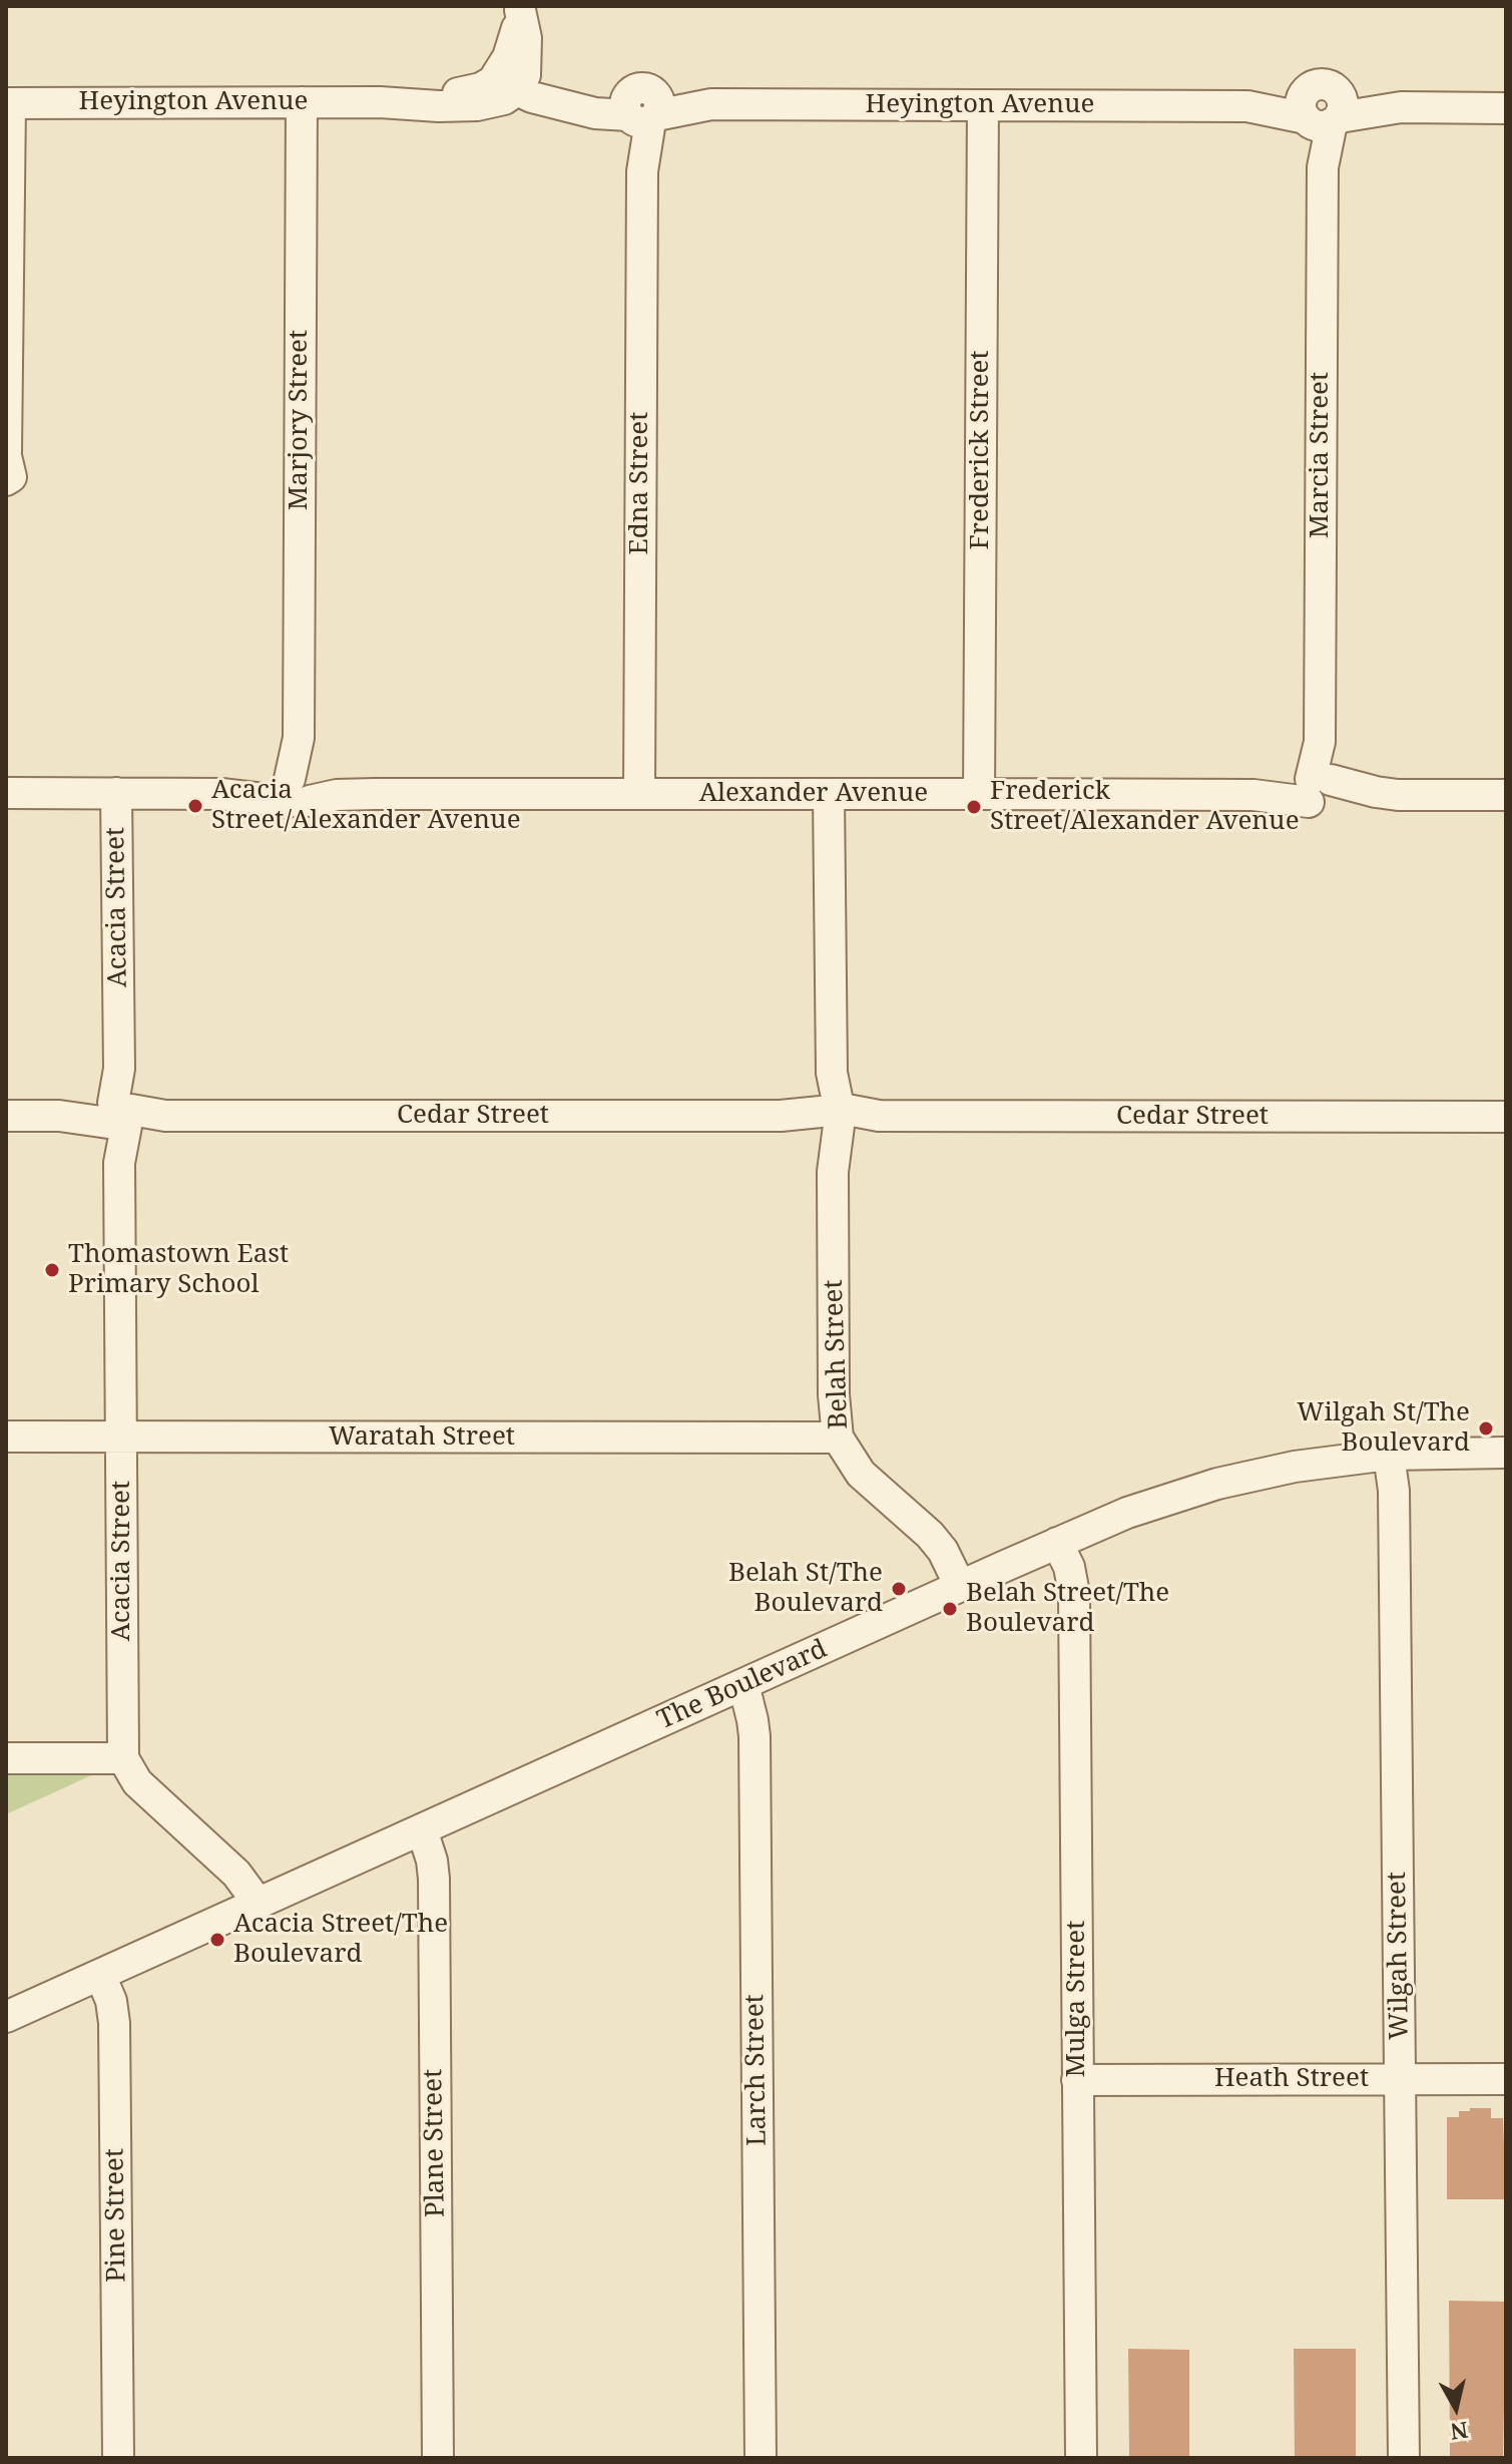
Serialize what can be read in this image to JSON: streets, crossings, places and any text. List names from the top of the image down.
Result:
{
  "streets": {
    "street": [
      "Heyington Avenue",
      "Marjory Street",
      "Frederick Street",
      "Marcia Street",
      "Edna Street",
      "Alexander Avenue",
      "Acacia Street",
      "Cedar Street",
      "Belah Street",
      "Waratah Street",
      "The Boulevard",
      "Wilgah Street",
      "Mulga Street",
      "Larch Street",
      "Heath Street",
      "Plane Street",
      "Pine Street"
    ]
  },
  "crossings": [
    ["Heyington Avenue", "Marjory Street"],
    ["Heyington Avenue", "Frederick Street"],
    ["Heyington Avenue", "Marcia Street"],
    ["Heyington Avenue", "Edna Street"],
    ["Marjory Street", "Alexander Avenue"],
    ["Frederick Street", "Alexander Avenue"],
    ["Marcia Street", "Alexander Avenue"],
    ["Edna Street", "Alexander Avenue"],
    ["Alexander Avenue", "Acacia Street"],
    ["Alexander Avenue", "Belah Street"],
    ["Acacia Street", "Cedar Street"],
    ["Acacia Street", "Waratah Street"],
    ["Cedar Street", "Belah Street"],
    ["Belah Street", "Waratah Street"],
    ["Belah Street", "The Boulevard"],
    ["The Boulevard", "Wilgah Street"],
    ["The Boulevard", "Mulga Street"],
    ["The Boulevard", "Larch Street"],
    ["The Boulevard", "Plane Street"],
    ["The Boulevard", "Pine Street"],
    ["Wilgah Street", "Heath Street"],
    ["Mulga Street", "Heath Street"]
  ],
  "places": [
    "Acacia Street/Alexander Avenue",
    "Frederick Street/Alexander Avenue",
    "Thomastown East Primary School",
    "Wilgah St/The Boulevard",
    "Belah St/The Boulevard",
    "Belah Street/The Boulevard",
    "Acacia Street/The Boulevard"
  ],
  "north": "bottom"
}
